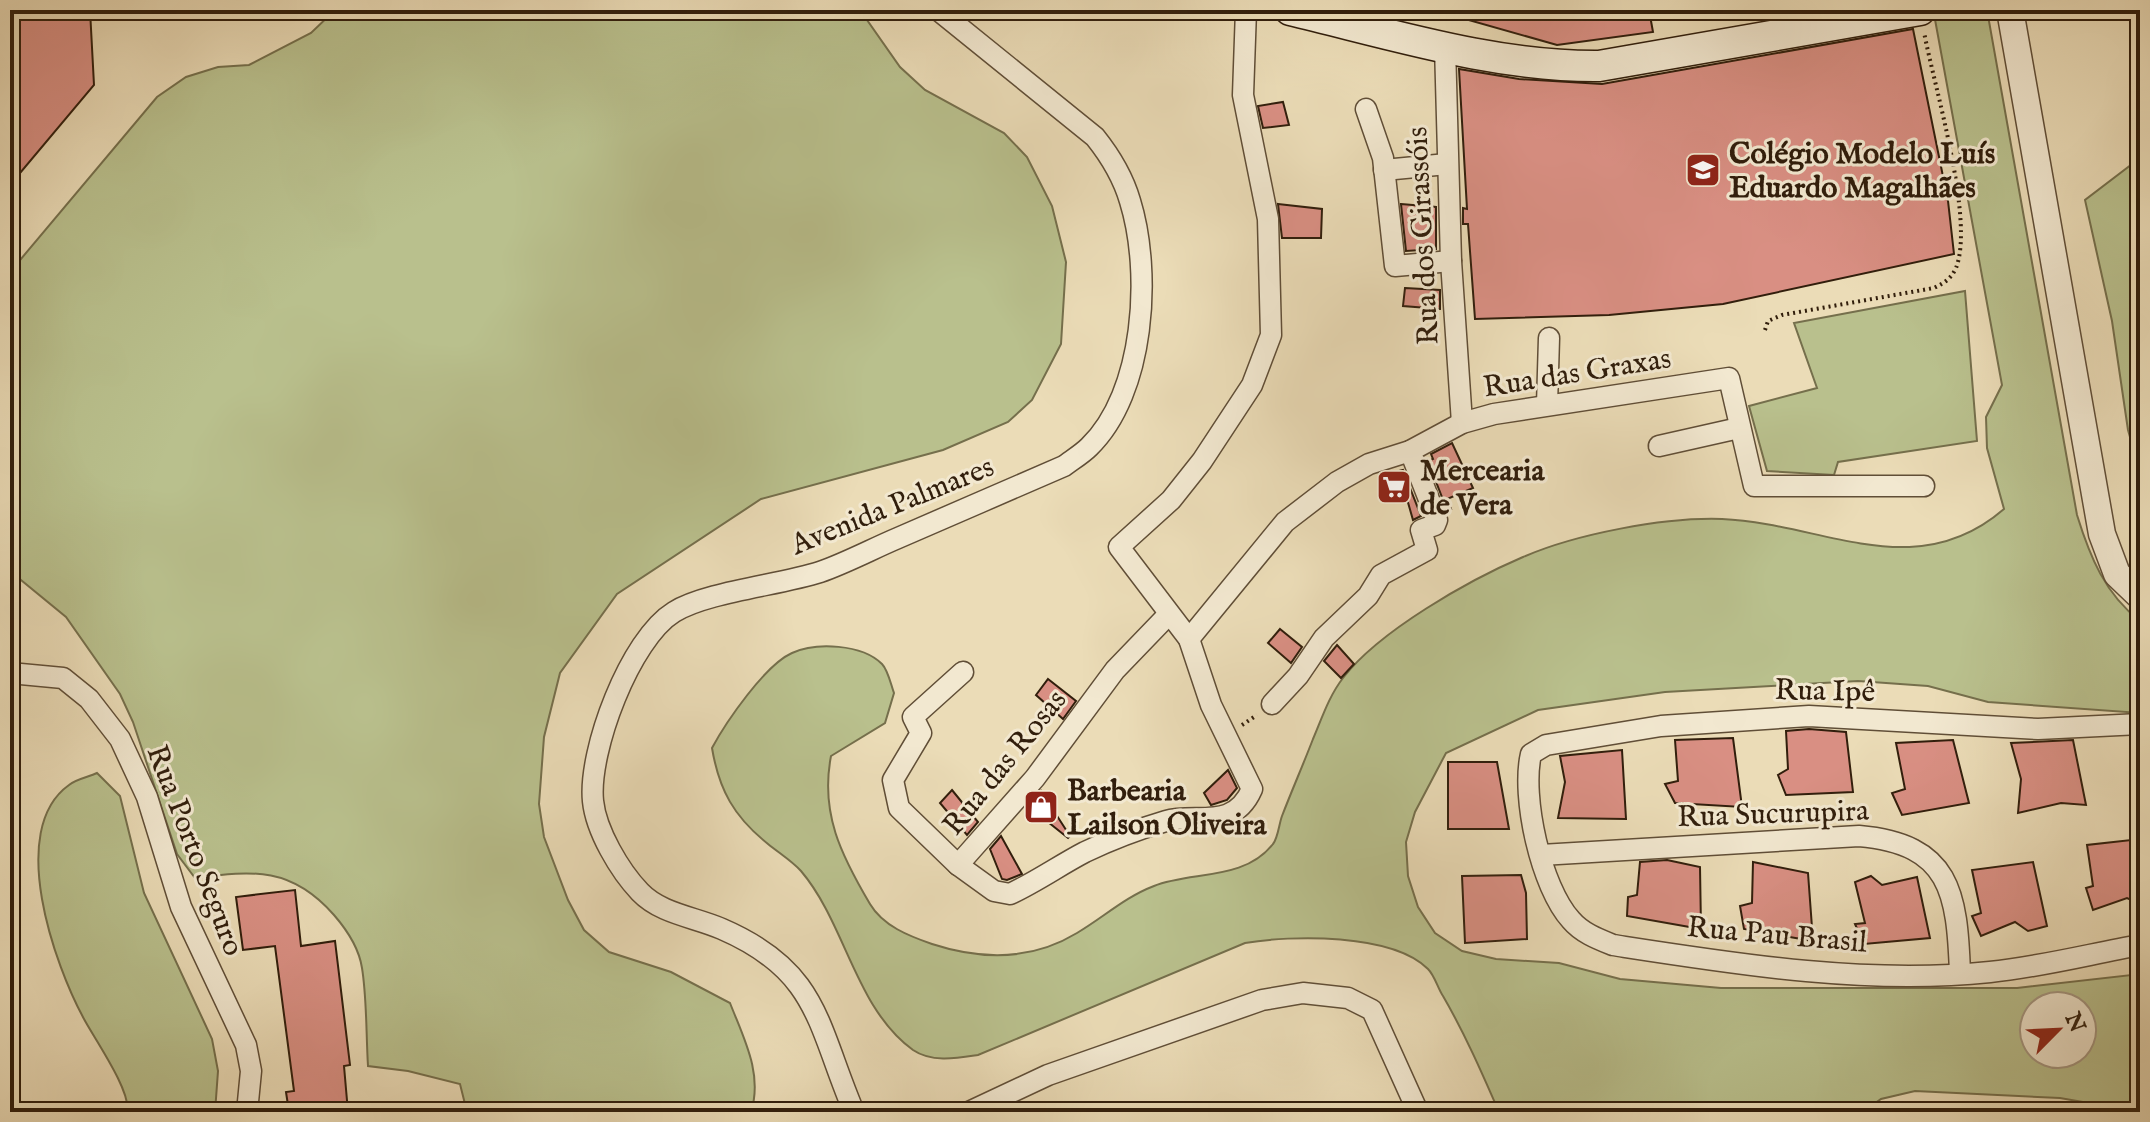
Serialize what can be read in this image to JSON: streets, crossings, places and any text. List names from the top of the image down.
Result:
{
  "streets": {
    "street": [
      "Rua dos Girassóis",
      "Rua das Graxas",
      "Avenida Palmares",
      "Rua Ipê",
      "Rua das Rosas",
      "Rua Sucurupira",
      "Rua Porto Seguro",
      "Rua Pau Brasil"
    ]
  },
  "crossings": [
    ["Rua dos Girassóis", "Rua das Graxas"],
    ["Rua Ipê", "Rua Pau Brasil"],
    ["Rua Sucurupira", "Rua Pau Brasil"]
  ],
  "places": {
    "school or university": ["Colégio Modelo Luís Eduardo Magalhães"],
    "supermarket": ["Mercearia de Vera"],
    "shop": ["Barbearia Lailson Oliveira"]
  },
  "north": "top right"
}
